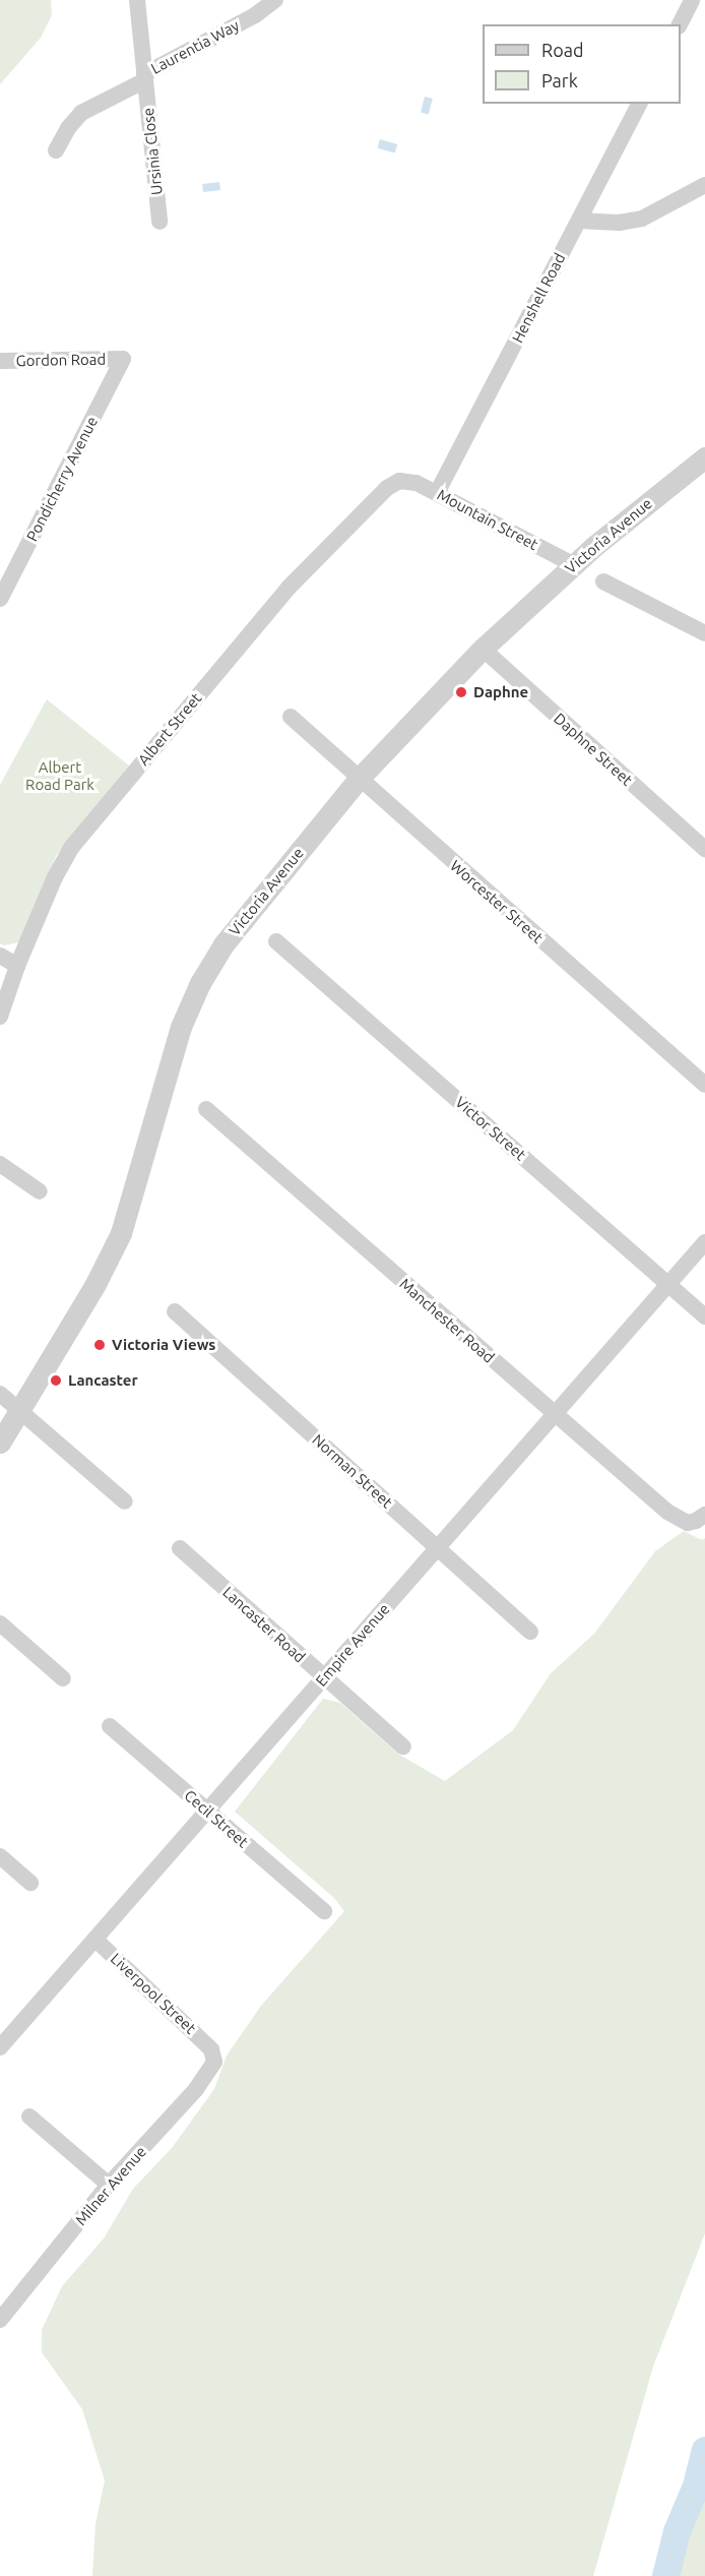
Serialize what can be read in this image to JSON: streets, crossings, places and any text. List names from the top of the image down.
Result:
{
  "streets": {
    "street": [
      "Laurentia Way",
      "Ursinia Close",
      "Henshell Road",
      "Gordon Road",
      "Pondicherry Avenue",
      "Mountain Street",
      "Victoria Avenue",
      "Albert Street",
      "Daphne Street",
      "Worcester Street",
      "Victor Street",
      "Manchester Road",
      "Norman Street",
      "Lancaster Road",
      "Empire Avenue",
      "Cecil Street",
      "Liverpool Street",
      "Milner Avenue"
    ]
  },
  "crossings": [
    ["Laurentia Way", "Ursinia Close"],
    ["Henshell Road", "Mountain Street"],
    ["Gordon Road", "Pondicherry Avenue"],
    ["Mountain Street", "Victoria Avenue"],
    ["Mountain Street", "Albert Street"],
    ["Victoria Avenue", "Daphne Street"],
    ["Victoria Avenue", "Worcester Street"],
    ["Victor Street", "Empire Avenue"],
    ["Manchester Road", "Empire Avenue"],
    ["Norman Street", "Empire Avenue"],
    ["Lancaster Road", "Empire Avenue"],
    ["Empire Avenue", "Cecil Street"],
    ["Empire Avenue", "Liverpool Street"],
    ["Liverpool Street", "Milner Avenue"]
  ],
  "parks": ["Albert Road Park"],
  "places": ["Daphne", "Victoria Views", "Lancaster"],
  "legend": ["Road", "Park"]
}
